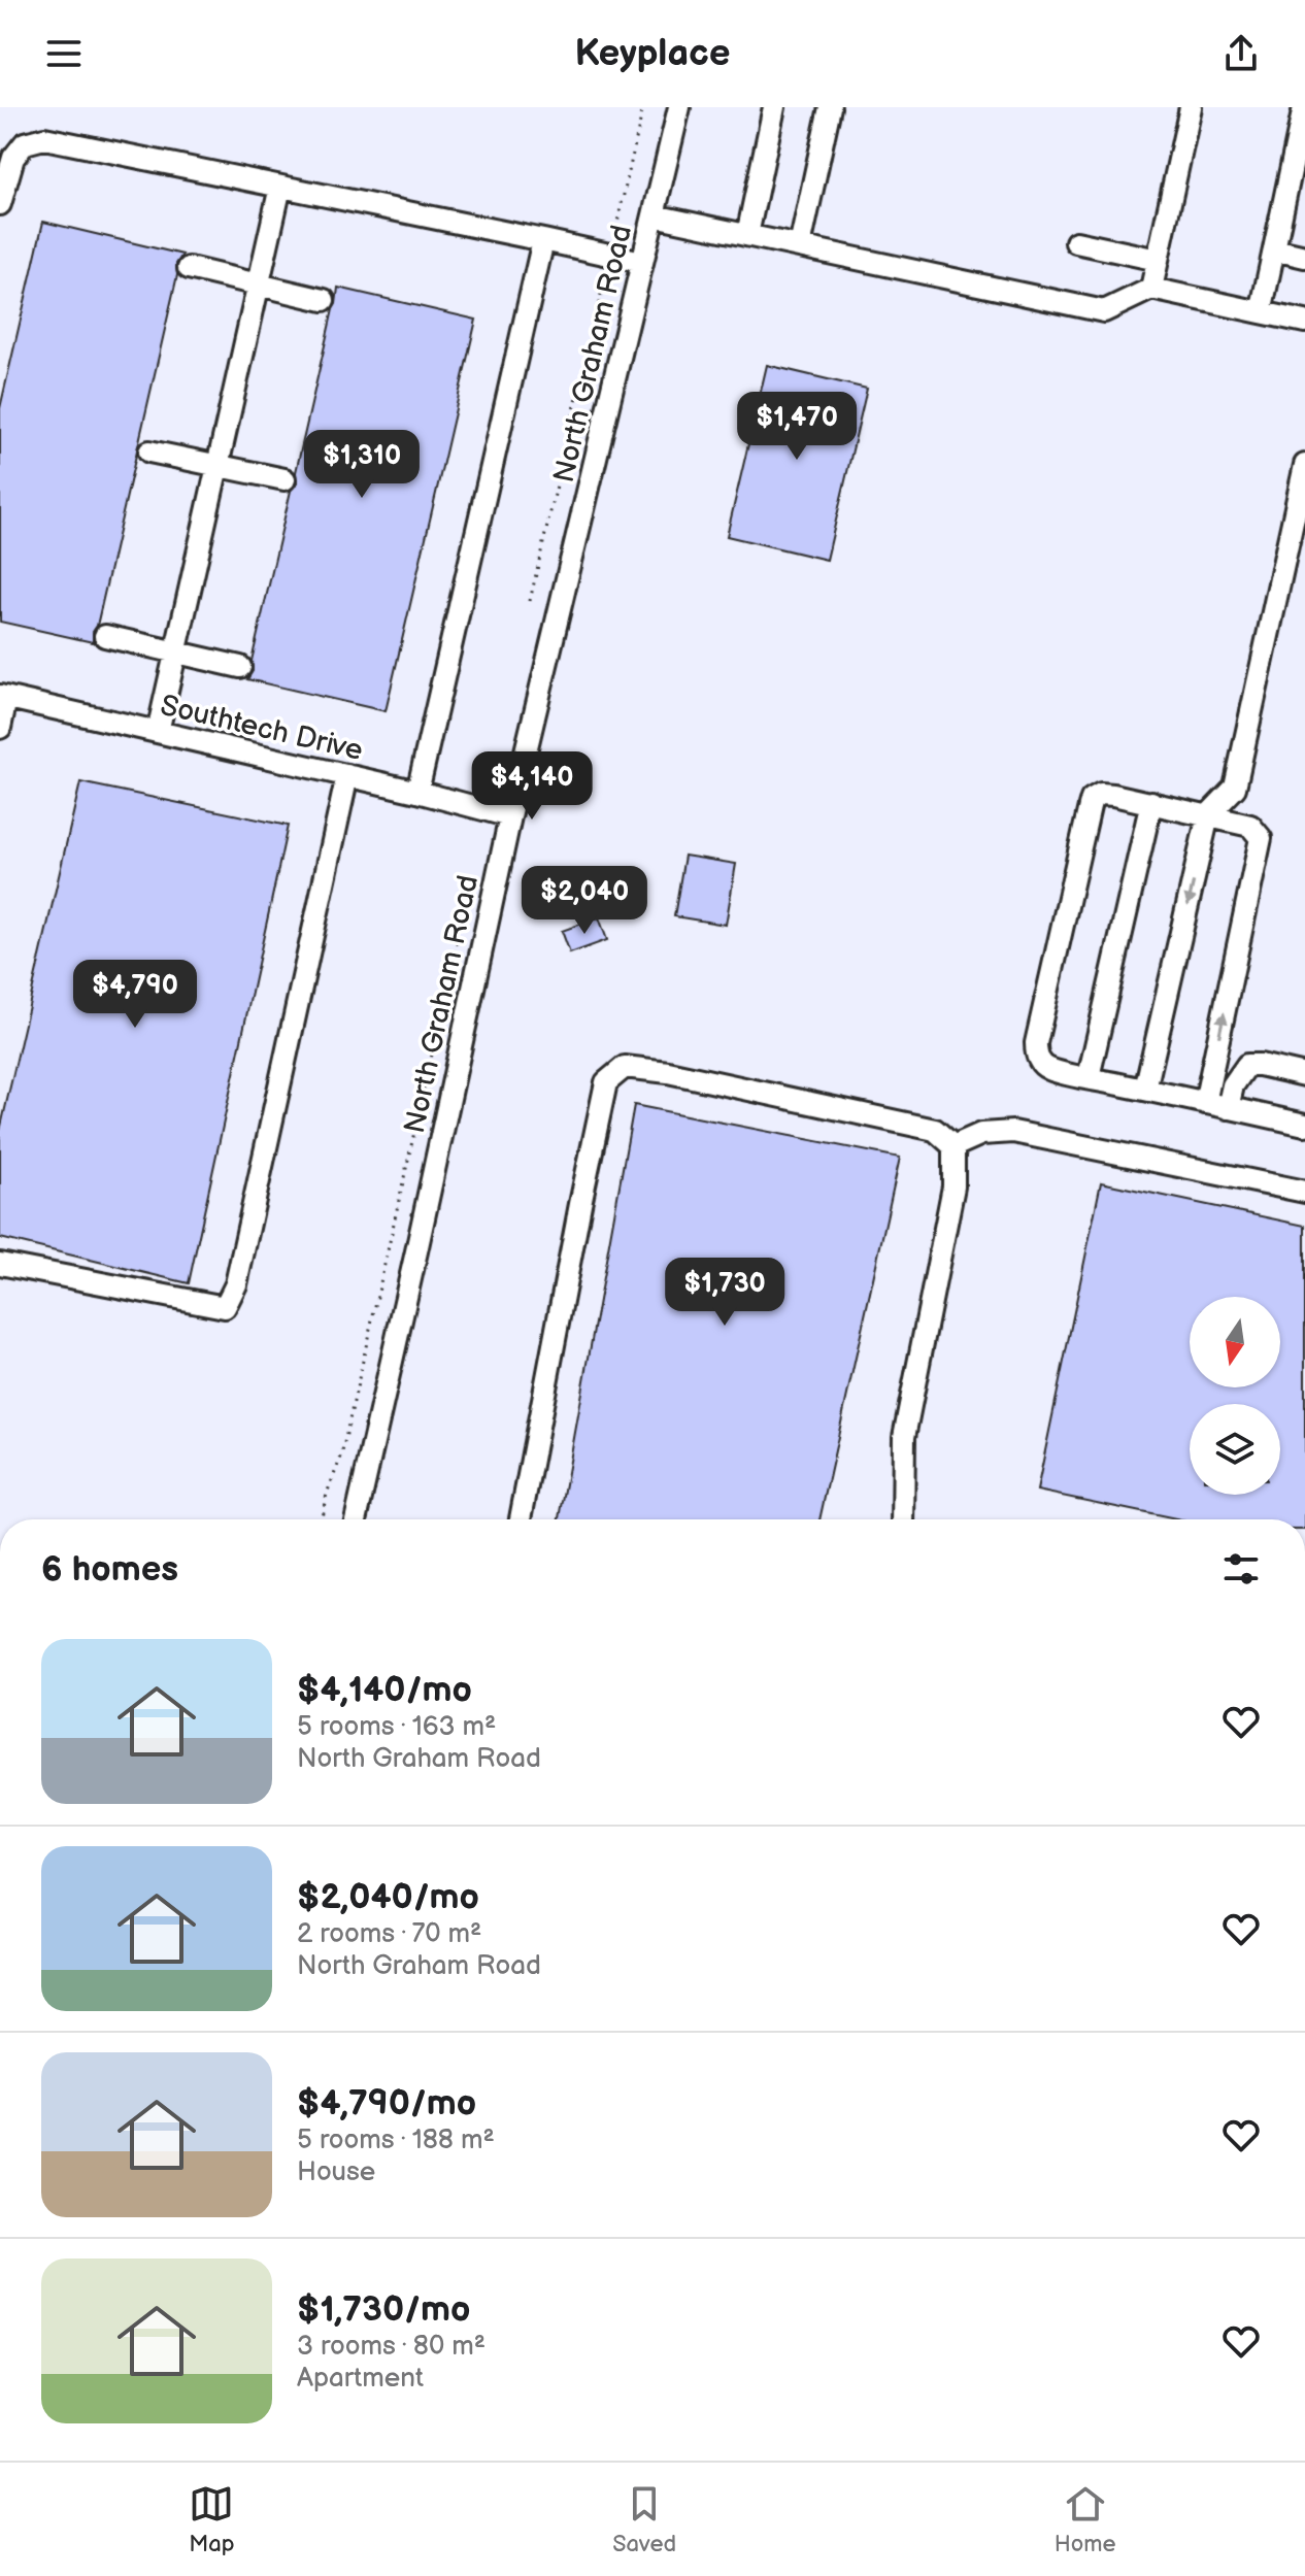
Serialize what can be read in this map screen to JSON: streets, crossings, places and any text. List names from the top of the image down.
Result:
{
  "streets": {
    "street": ["North Graham Road", "Southtech Drive"]
  },
  "crossings": [
    ["North Graham Road", "Southtech Drive"]
  ],
  "north": "bottom",
  "page": {
    "header": "Keyplace",
    "price": [
      "$1,470",
      "$1,310",
      "$4,140",
      "$2,040",
      "$4,790",
      "$1,730"
    ],
    "heading": "6 homes",
    "list": [
      {
        "name": "$4,140/mo",
        "note": "5 rooms · 163 m² · North Graham Road"
      },
      {
        "name": "$2,040/mo",
        "note": "2 rooms · 70 m² · North Graham Road"
      },
      {
        "name": "$4,790/mo",
        "note": "5 rooms · 188 m² · House"
      },
      {
        "name": "$1,730/mo",
        "note": "3 rooms · 80 m² · Apartment"
      }
    ],
    "tabs": ["Map", "Saved", "Home"]
  }
}
